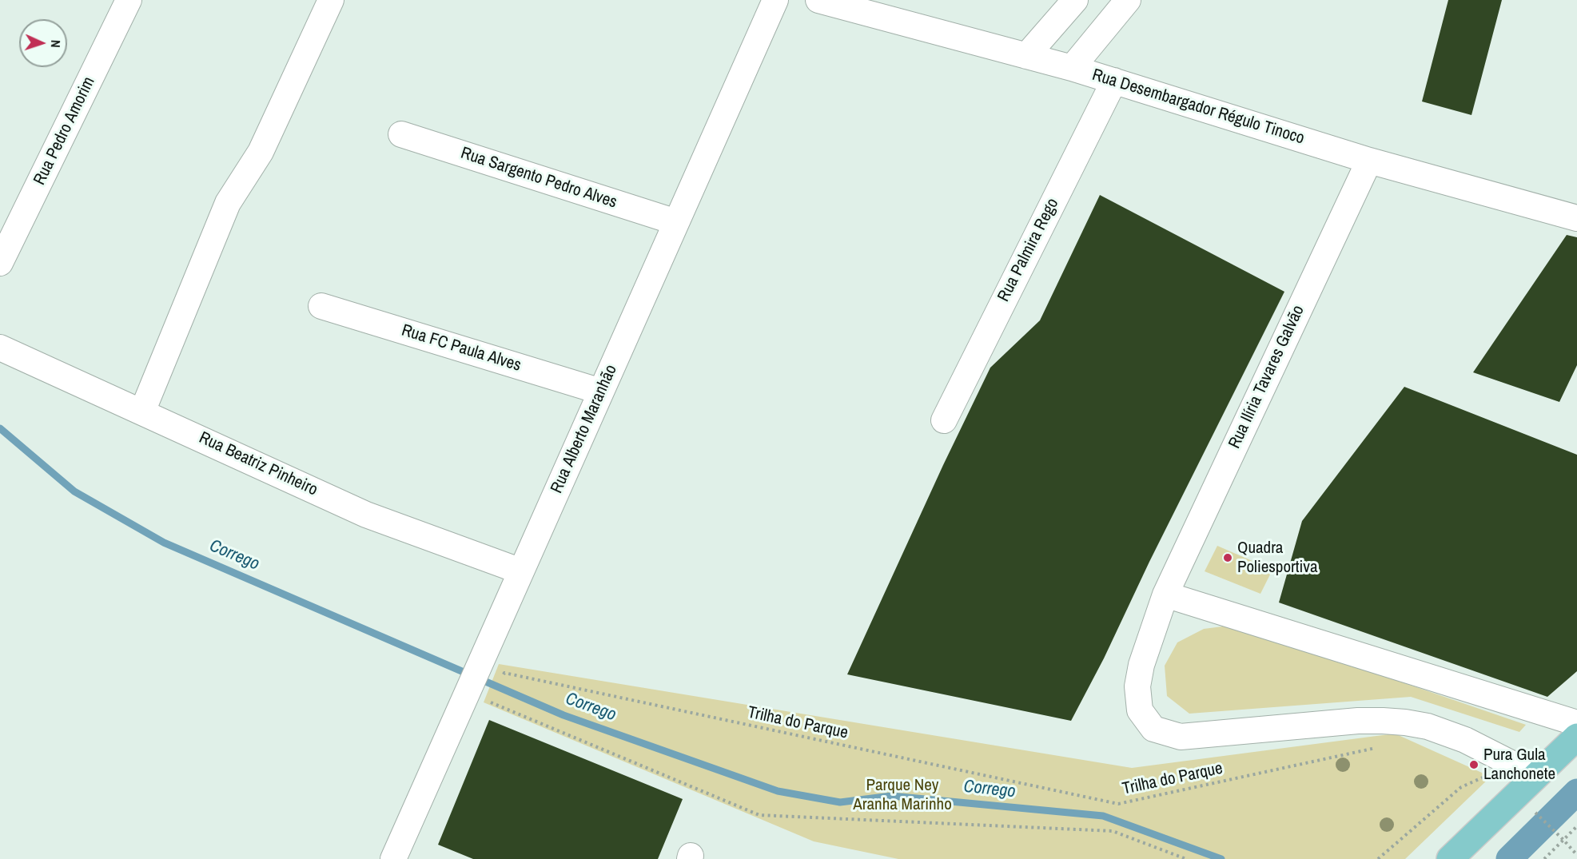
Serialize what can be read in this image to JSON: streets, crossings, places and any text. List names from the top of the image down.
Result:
{
  "streets": {
    "street": [
      "Rua Desembargador Régulo Tinoco",
      "Rua Pedro Amorim",
      "Rua Sargento Pedro Alves",
      "Rua Palmira Rego",
      "Rua FC Paula Alves",
      "Rua Ilíria Tavares Galvão",
      "Rua Alberto Maranhão",
      "Rua Beatriz Pinheiro"
    ],
    "path": ["Trilha do Parque"]
  },
  "crossings": [
    ["Rua Desembargador Régulo Tinoco", "Rua Palmira Rego"],
    ["Rua Desembargador Régulo Tinoco", "Rua Ilíria Tavares Galvão"],
    ["Rua Sargento Pedro Alves", "Rua Alberto Maranhão"],
    ["Rua FC Paula Alves", "Rua Alberto Maranhão"],
    ["Rua Alberto Maranhão", "Rua Beatriz Pinheiro"]
  ],
  "water": ["Corrego"],
  "parks": ["Parque Ney Aranha Marinho"],
  "places": ["Quadra Poliesportiva", "Pura Gula Lanchonete"],
  "north": "right"
}
